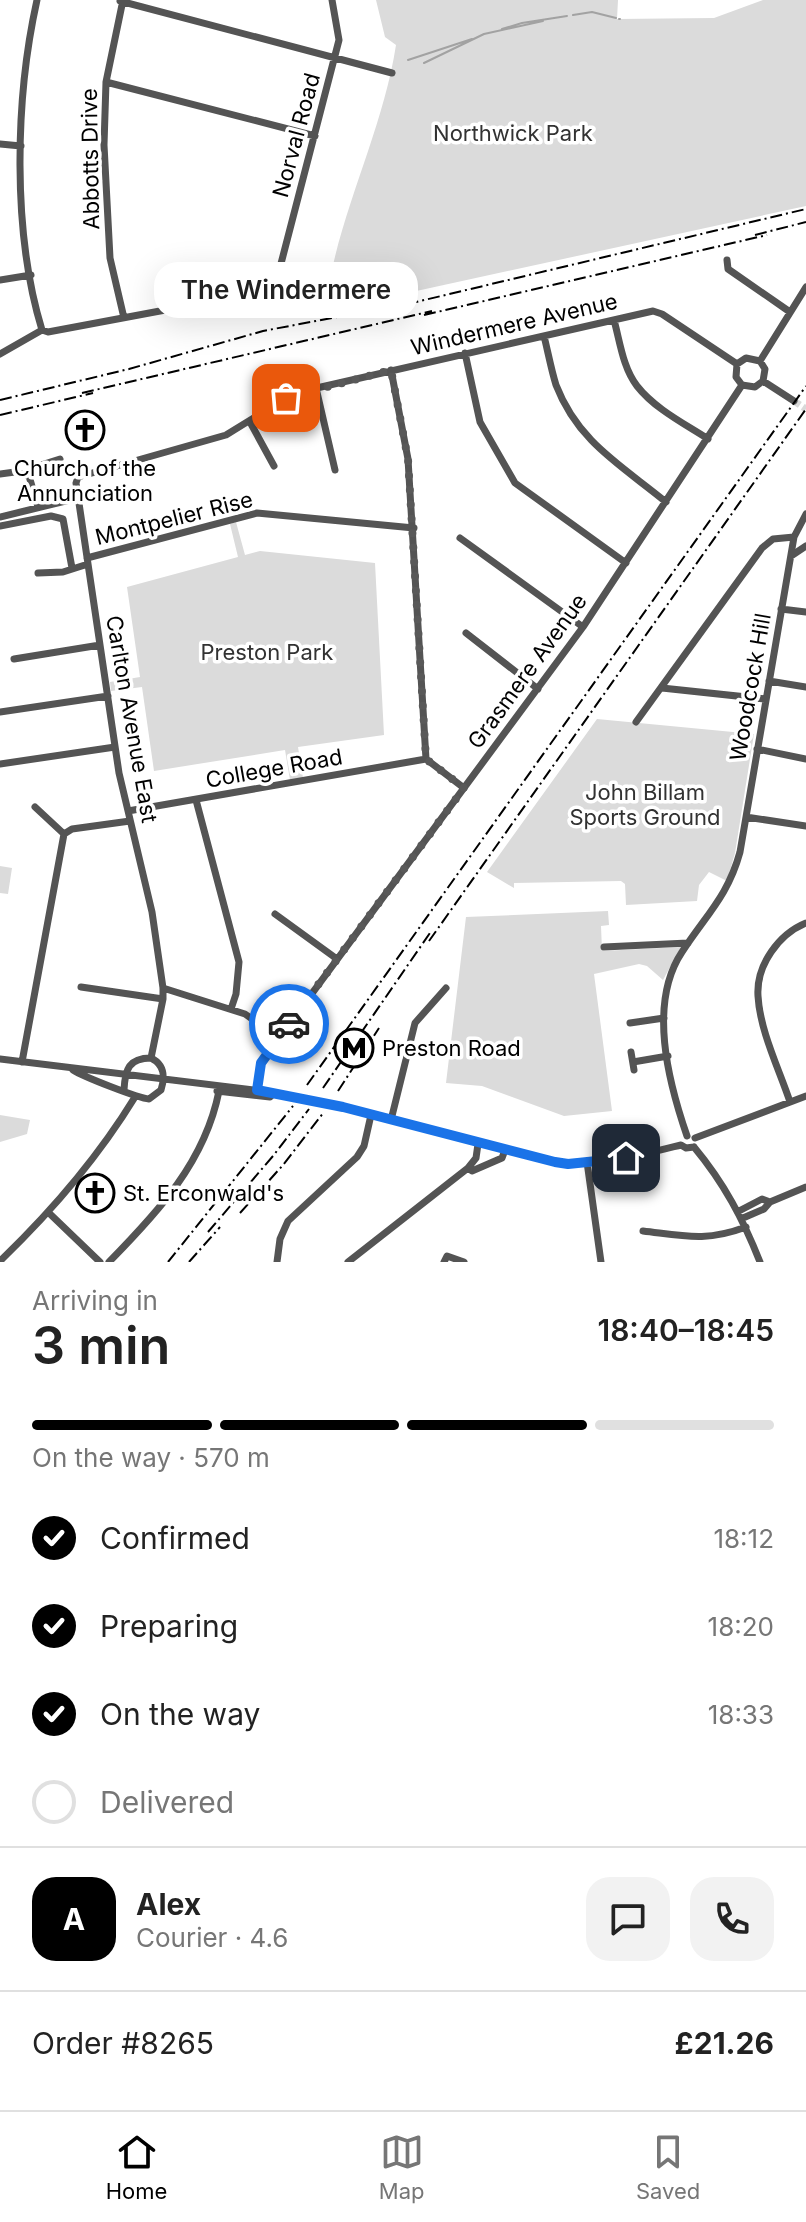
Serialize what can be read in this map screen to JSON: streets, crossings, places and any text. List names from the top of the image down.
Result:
{
  "streets": {
    "street": [
      "Norval Road",
      "Abbotts Drive",
      "Windermere Avenue",
      "Montpelier Rise",
      "Grasmere Avenue",
      "Woodcock Hill",
      "Carlton Avenue East",
      "College Road"
    ]
  },
  "crossings": [
    ["Windermere Avenue", "Grasmere Avenue"],
    ["Windermere Avenue", "Carlton Avenue East"],
    ["Montpelier Rise", "Carlton Avenue East"],
    ["Carlton Avenue East", "College Road"]
  ],
  "parks": ["Northwick Park", "Preston Park", "John Billam Sports Ground"],
  "places": {
    "other": ["The Windermere"],
    "church": ["Church of the Annunciation", "St. Erconwald's"],
    "metro station": ["Preston Road"]
  },
  "page": {
    "bubble": "The Windermere",
    "heading": ["3 min", "Arriving in", "18:40–18:45"],
    "panel": [
      "Alex",
      "Courier · 4.6",
      "Order #8265",
      "£21.26"
    ],
    "bar": "On the way · 570 m",
    "list": [
      ["Confirmed", "18:12"],
      ["Preparing", "18:20"],
      ["On the way", "18:33"],
      "Delivered"
    ],
    "round": "A",
    "tabs": ["Home", "Map", "Saved"]
  }
}
